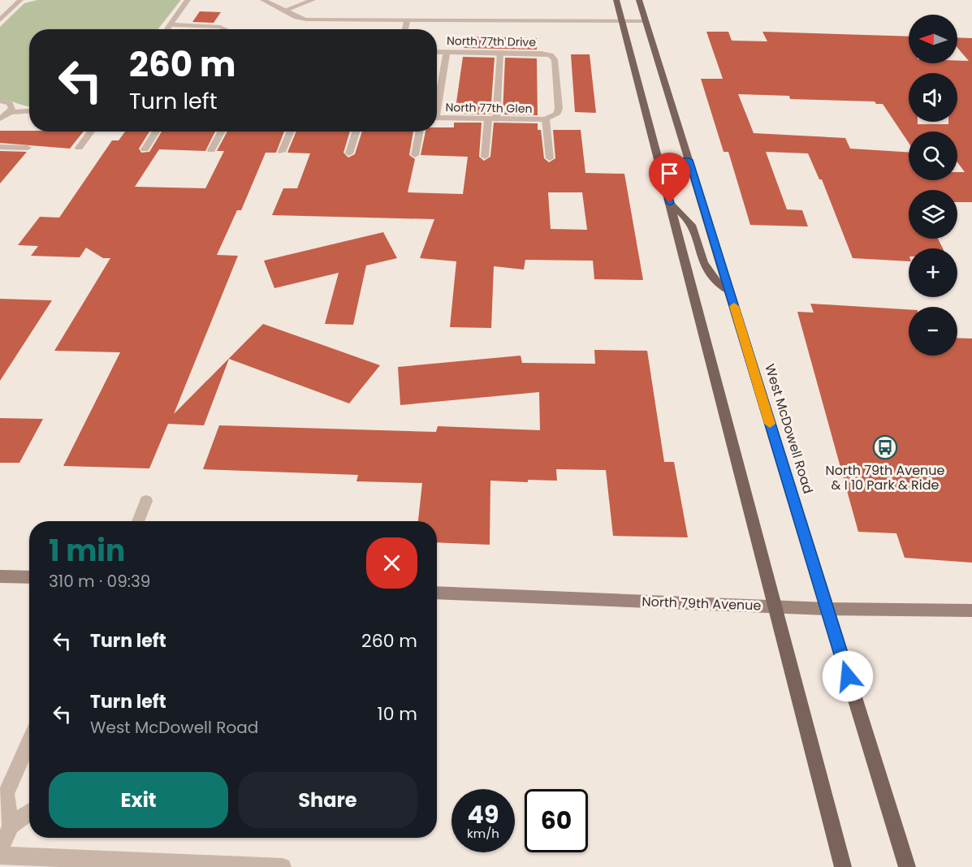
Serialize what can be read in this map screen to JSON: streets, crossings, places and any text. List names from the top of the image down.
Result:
{
  "streets": {
    "main road": ["West McDowell Road"],
    "street": ["North 77th Drive", "North 77th Glen", "North 79th Avenue"]
  },
  "crossings": [
    ["North 77th Drive", "North 77th Glen"],
    ["West McDowell Road", "North 79th Avenue"]
  ],
  "places": {
    "bus stop": ["North 79th Avenue & I 10 Park & Ride"]
  },
  "north": "left",
  "page": {
    "map_buttons": ["+", "−"],
    "turn": ["260 m", "Turn left"],
    "heading": ["1 min", "310 m · 09:39"],
    "list": [
      {
        "name": "Turn left",
        "value": "260 m"
      },
      {
        "name": "Turn left",
        "note": "West McDowell Road",
        "value": "10 m"
      }
    ],
    "buttons": ["Exit", "Share"],
    "speed": "49 km/h",
    "limit": "60"
  }
}
